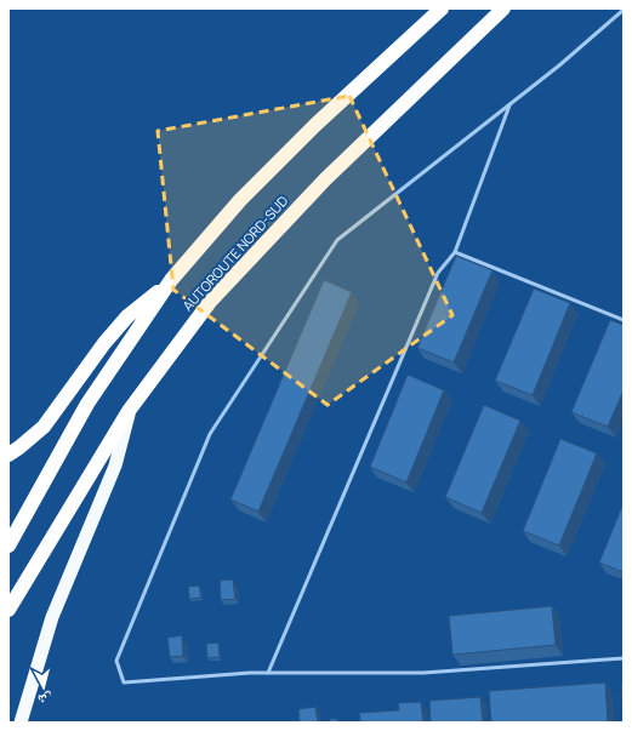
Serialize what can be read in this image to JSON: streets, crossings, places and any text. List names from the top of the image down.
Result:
{
  "streets": {
    "highway": ["AUTOROUTE NORD-SUD"]
  },
  "north": "bottom"
}
